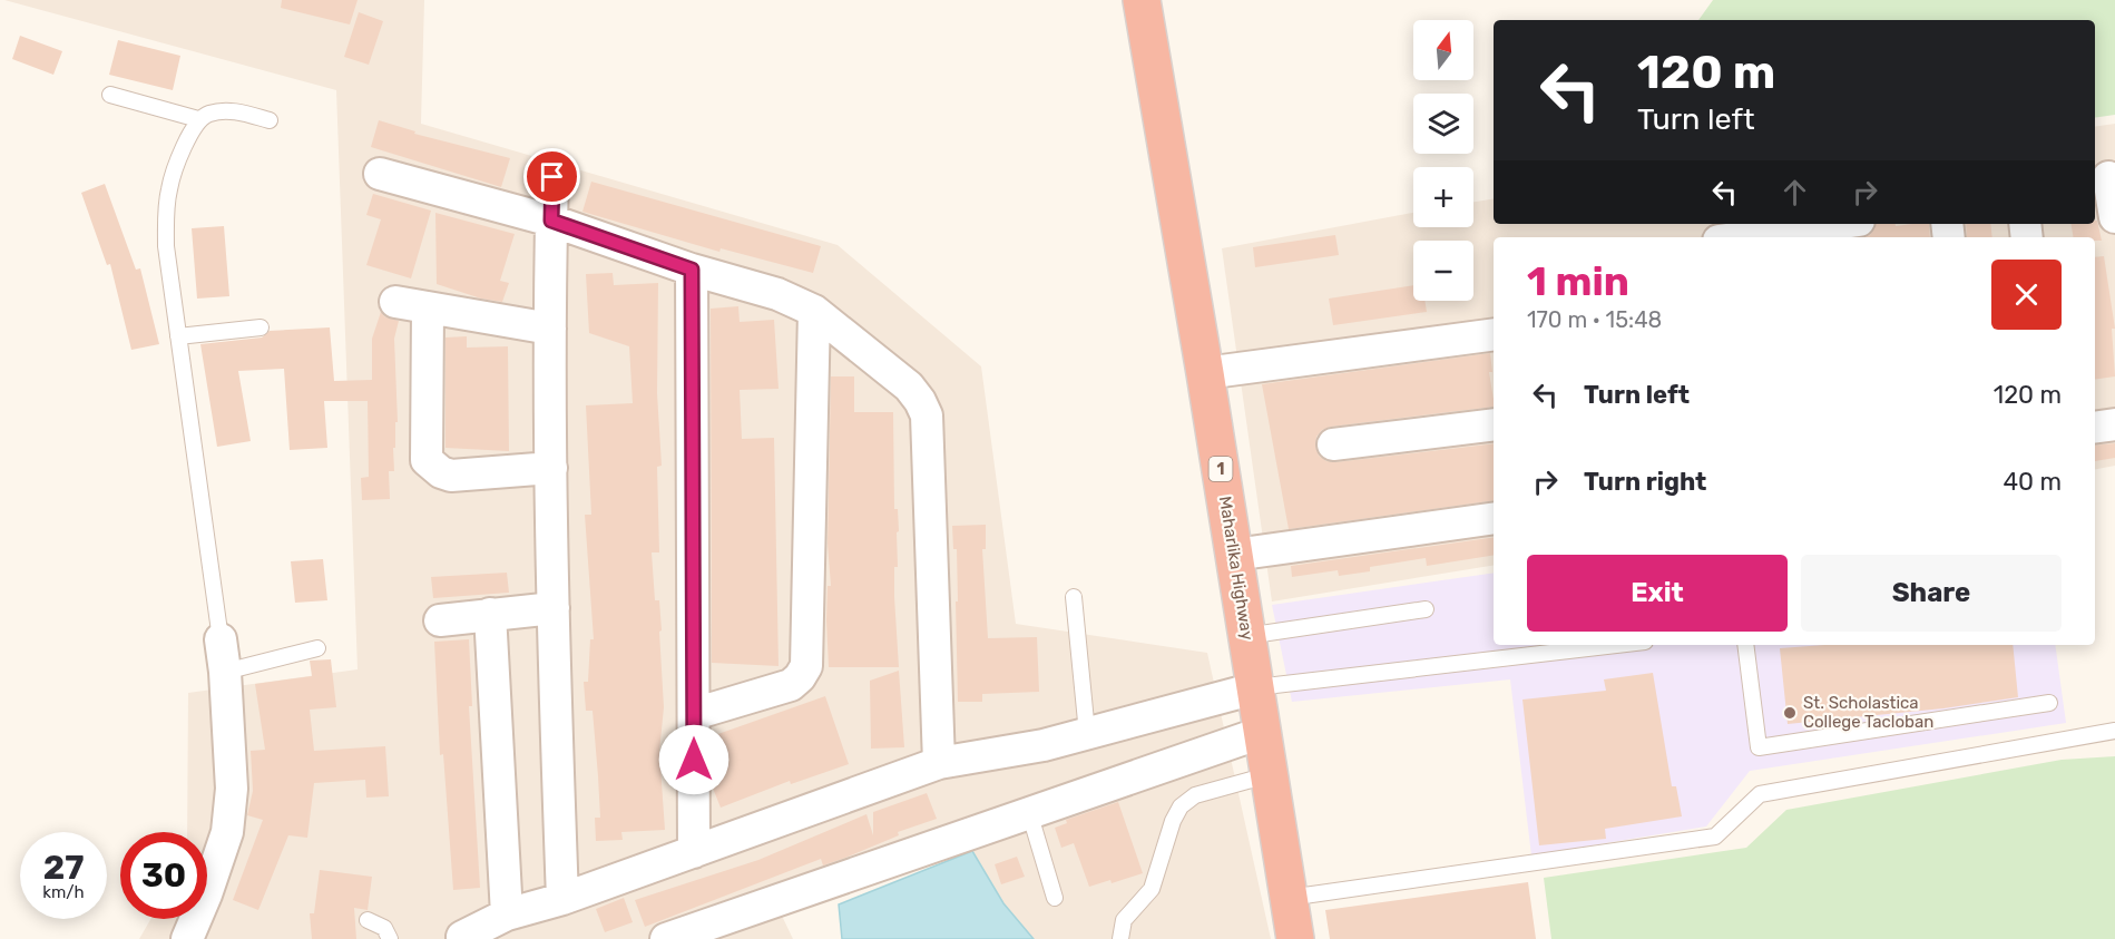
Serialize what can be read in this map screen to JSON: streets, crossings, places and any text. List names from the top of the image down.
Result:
{
  "streets": {
    "highway": ["1", "Maharlika Highway"]
  },
  "places": ["St. Scholastica College Tacloban"],
  "north": "top",
  "page": {
    "map_buttons": ["+", "−"],
    "turn": ["120 m", "Turn left"],
    "heading": ["1 min", "170 m · 15:48"],
    "list": [
      {
        "name": "Turn left",
        "value": "120 m"
      },
      {
        "name": "Turn right",
        "value": "40 m"
      }
    ],
    "buttons": ["Exit", "Share"],
    "speed": "27 km/h",
    "limit": "30"
  }
}
